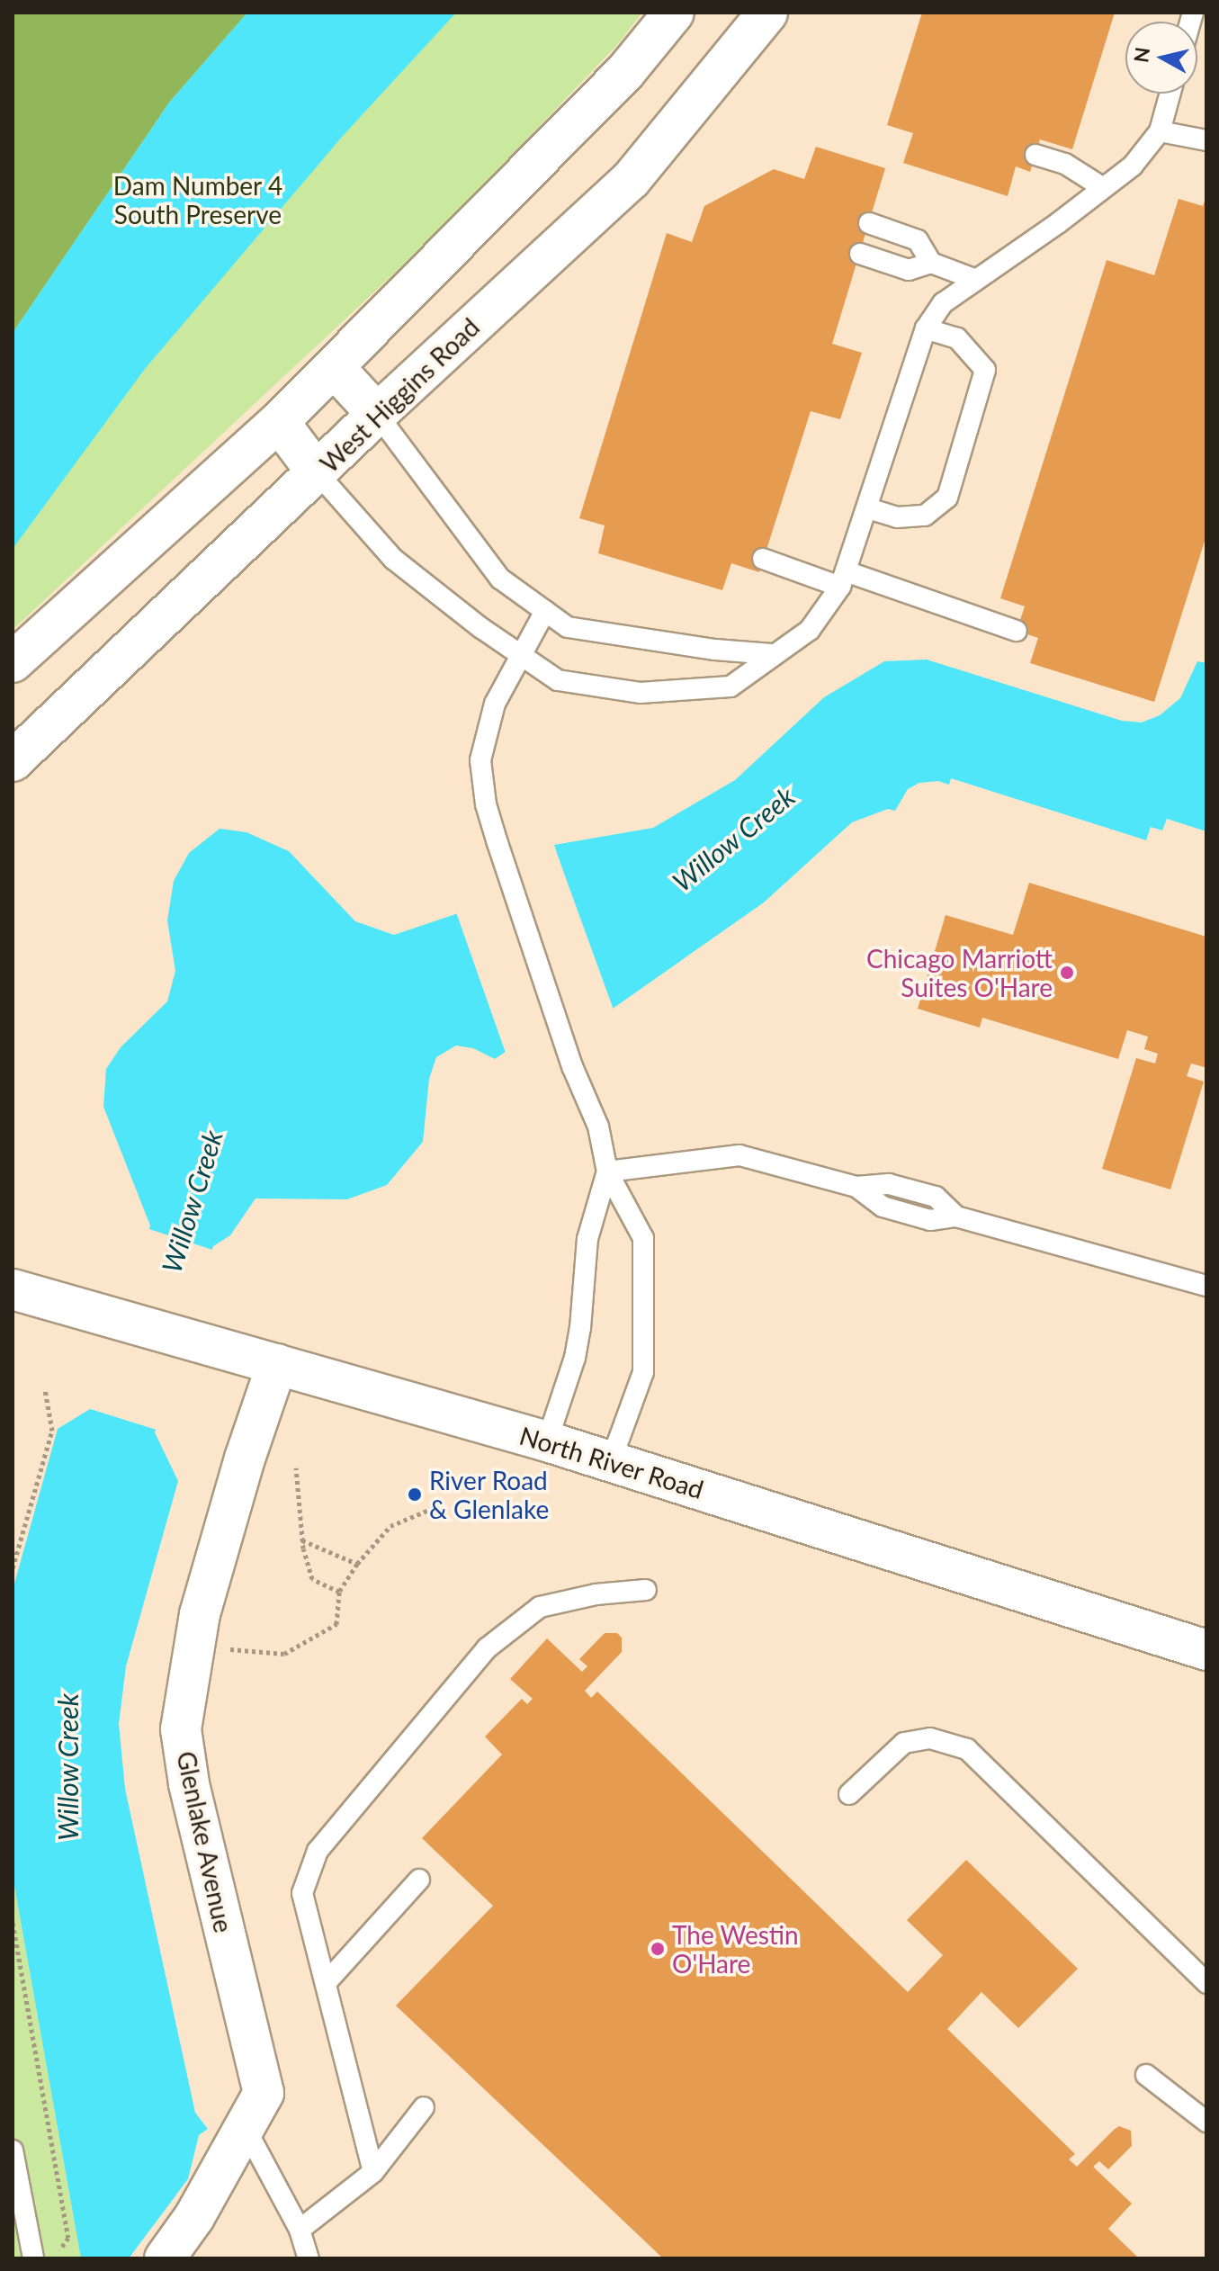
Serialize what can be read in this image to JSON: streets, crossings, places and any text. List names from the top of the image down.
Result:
{
  "streets": {
    "main road": ["West Higgins Road", "North River Road", "Glenlake Avenue"]
  },
  "crossings": [
    ["North River Road", "Glenlake Avenue"]
  ],
  "water": ["Willow Creek"],
  "parks": ["Dam Number 4 South Preserve"],
  "places": ["Chicago Marriott Suites O'Hare", "River Road & Glenlake", "The Westin O'Hare"],
  "north": "left"
}
